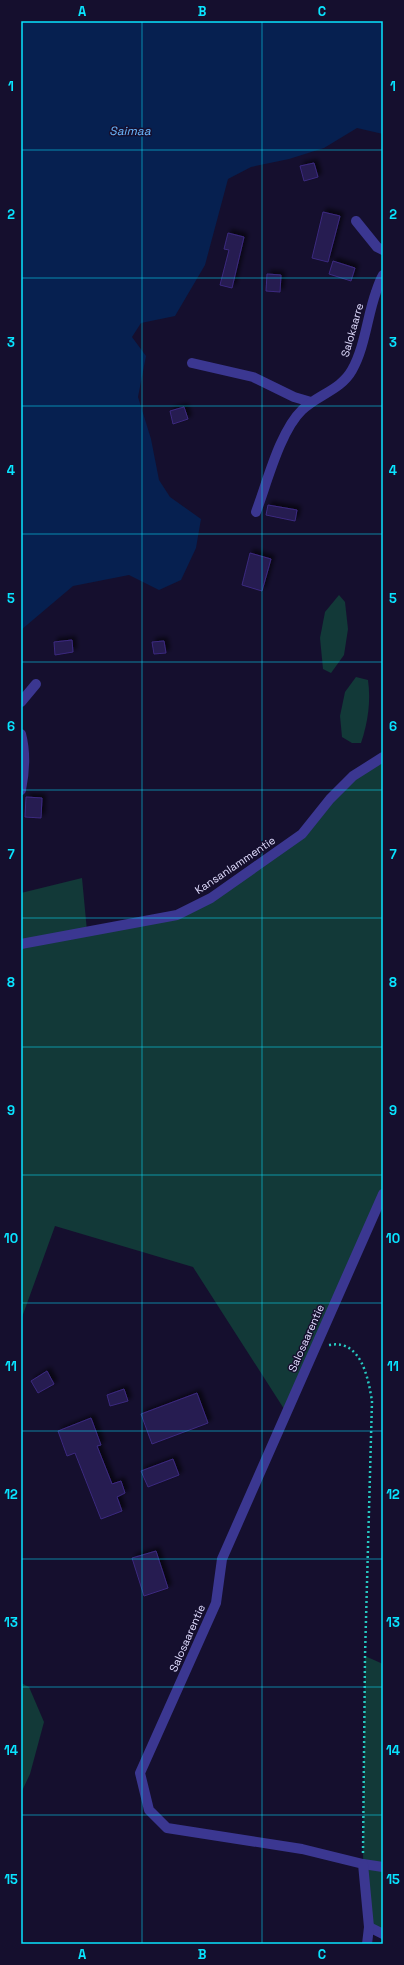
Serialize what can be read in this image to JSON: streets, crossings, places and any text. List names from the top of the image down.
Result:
{
  "streets": {
    "street": ["Salokaarre", "Kansanlammentie", "Salosaarentie"]
  },
  "water": ["Saimaa"],
  "grid": {
    "columns": ["A", "B", "C"],
    "rows": [
      "1",
      "2",
      "3",
      "4",
      "5",
      "6",
      "7",
      "8",
      "9",
      "10",
      "11",
      "12",
      "13",
      "14",
      "15"
    ]
  }
}
